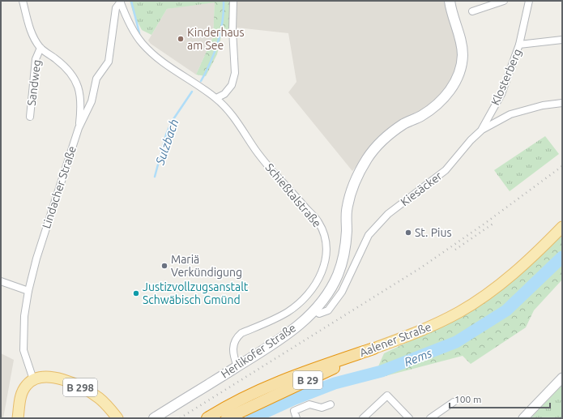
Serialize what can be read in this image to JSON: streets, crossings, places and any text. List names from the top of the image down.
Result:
{
  "streets": {
    "highway": ["Aalener Straße", "B 29"],
    "main road": ["Herlikofer Straße", "B 298"],
    "street": [
      "Klosterberg",
      "Sandweg",
      "Lindacher Straße",
      "Kiesäcker",
      "Schießtalstraße"
    ]
  },
  "crossings": [
    ["Klosterberg", "Kiesäcker"],
    ["Sandweg", "Lindacher Straße"],
    ["Lindacher Straße", "Schießtalstraße"],
    ["Lindacher Straße", "B 298"],
    ["Kiesäcker", "Herlikofer Straße"],
    ["Schießtalstraße", "Herlikofer Straße"],
    ["Aalener Straße", "B 29"]
  ],
  "water": ["Sulzbach", "Rems"],
  "places": [
    "Kinderhaus am See",
    "St. Pius",
    "Mariä Verkündigung",
    "Justizvollzugsanstalt Schwäbisch Gmünd"
  ],
  "scale_bar": "100 m"
}
